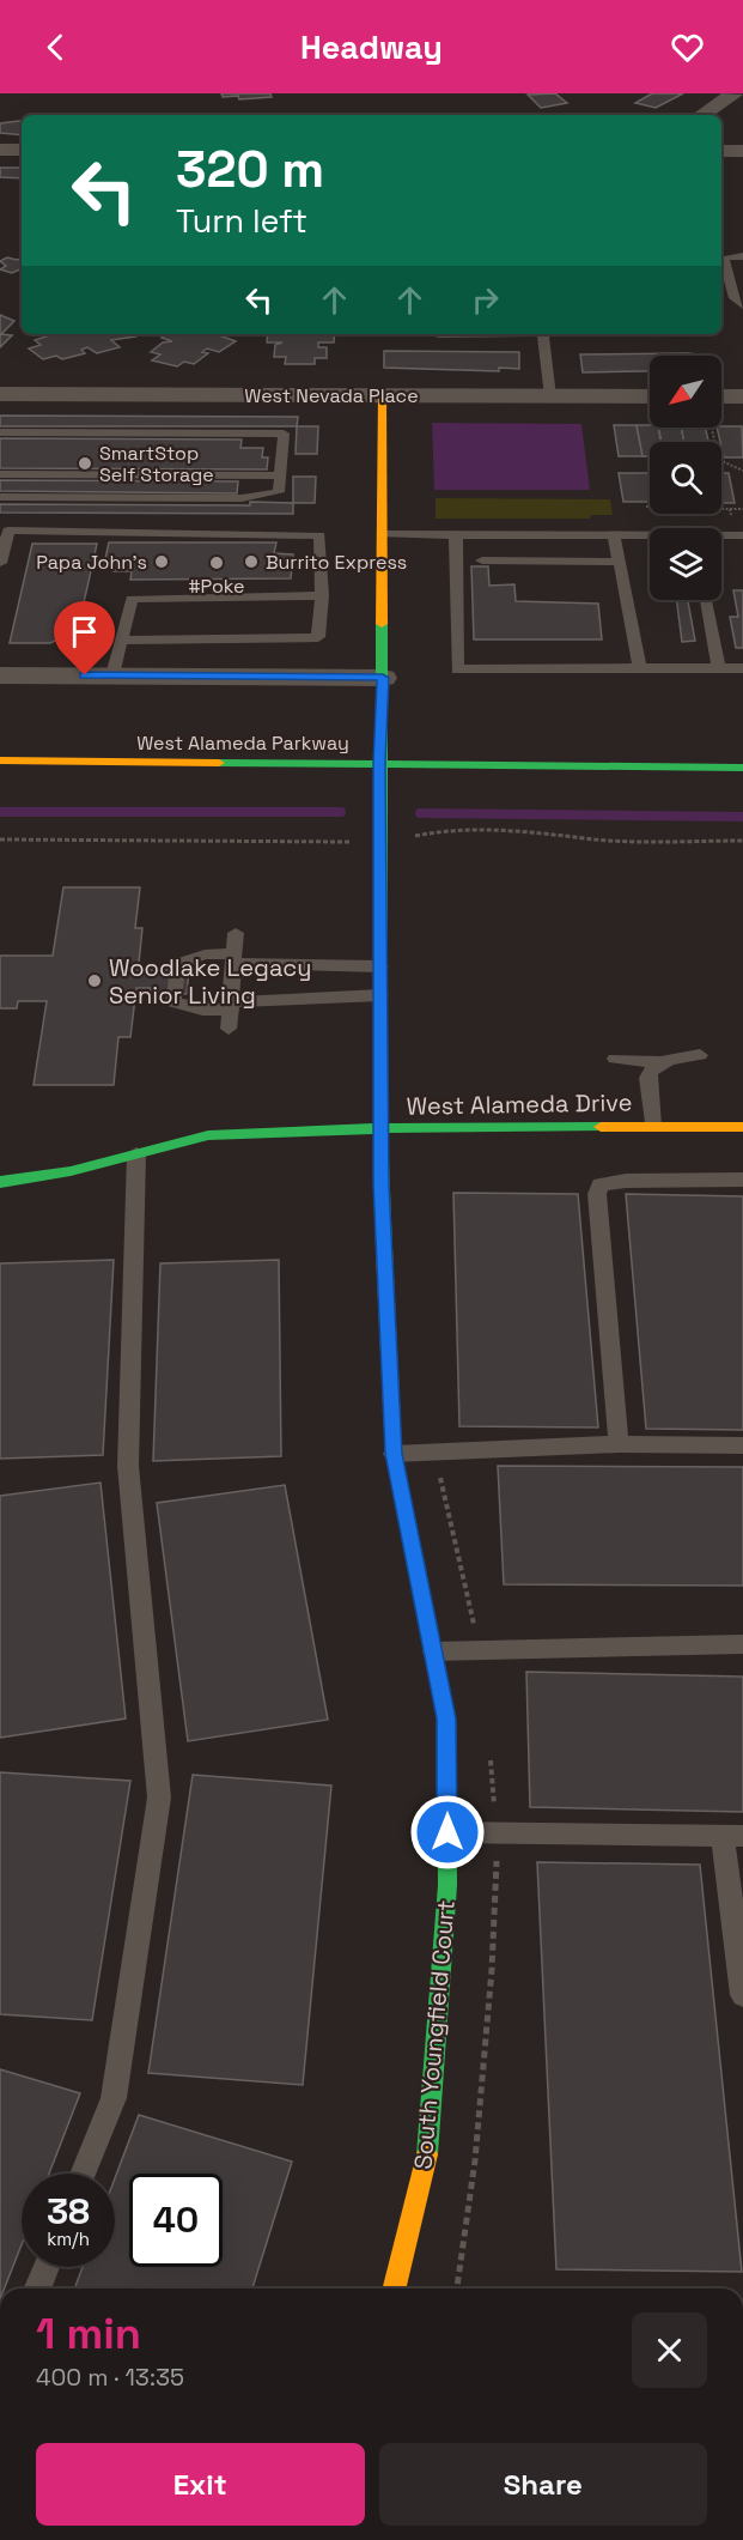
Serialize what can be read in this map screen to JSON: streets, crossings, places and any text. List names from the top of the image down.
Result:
{
  "streets": {
    "street": [
      "West Nevada Place",
      "West Alameda Parkway",
      "West Alameda Drive",
      "South Youngfield Court"
    ]
  },
  "crossings": [
    ["West Nevada Place", "South Youngfield Court"],
    ["West Alameda Parkway", "South Youngfield Court"],
    ["West Alameda Drive", "South Youngfield Court"]
  ],
  "places": [
    "SmartStop Self Storage",
    "Papa John's",
    "Burrito Express",
    "#Poke",
    "Woodlake Legacy Senior Living"
  ],
  "north": "bottom left",
  "page": {
    "header": "Headway",
    "turn": ["320 m", "Turn left"],
    "speed": "38 km/h",
    "limit": "40",
    "heading": ["1 min", "400 m · 13:35"],
    "buttons": ["Exit", "Share"]
  }
}
